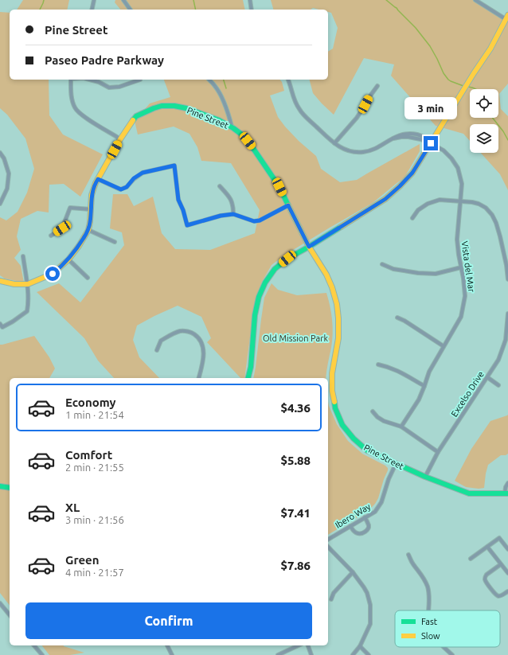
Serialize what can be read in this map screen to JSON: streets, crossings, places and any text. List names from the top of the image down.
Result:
{
  "streets": {
    "street": [
      "Pine Street",
      "Vista del Mar",
      "Excelso Drive",
      "Ibero Way"
    ]
  },
  "crossings": [
    ["Pine Street", "Excelso Drive"],
    ["Pine Street", "Ibero Way"]
  ],
  "parks": ["Old Mission Park"],
  "legend": ["Fast", "Slow"],
  "page": {
    "banner": ["Pine Street", "Paseo Padre Parkway"],
    "bubble": "3 min",
    "list": [
      {
        "name": "Economy",
        "note": "1 min · 21:54",
        "value": "$4.36"
      },
      {
        "name": "Comfort",
        "note": "2 min · 21:55",
        "value": "$5.88"
      },
      {
        "name": "XL",
        "note": "3 min · 21:56",
        "value": "$7.41"
      },
      {
        "name": "Green",
        "note": "4 min · 21:57",
        "value": "$7.86"
      }
    ],
    "buttons": "Confirm"
  }
}
